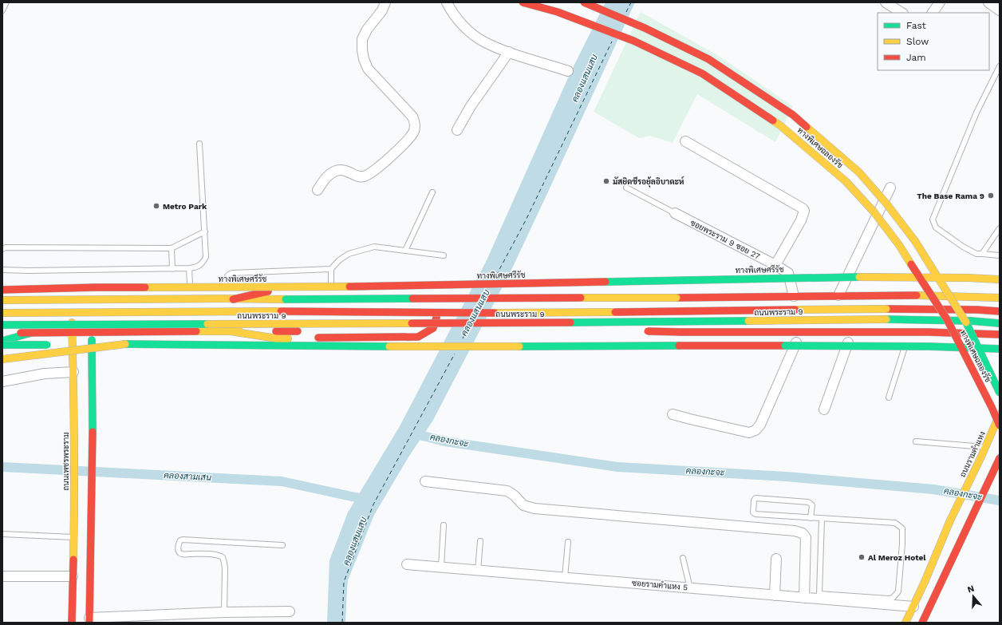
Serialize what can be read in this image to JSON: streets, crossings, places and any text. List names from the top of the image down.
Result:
{
  "streets": {
    "main road": [
      "ทางพิเศษฉลองรัช",
      "ทางพิเศษศรีรัช",
      "ถนนพระราม 9",
      "ถนนรามคำแหง",
      "ถนนเพชรพระราม"
    ],
    "street": ["ซอยพระราม 9 ซอย 27", "ซอยรามคำแหง 5"]
  },
  "crossings": [
    ["ซอยพระราม 9 ซอย 27", "ถนนพระราม 9"],
    ["ถนนพระราม 9", "ถนนเพชรพระราม"],
    ["ถนนรามคำแหง", "ซอยรามคำแหง 5"]
  ],
  "water": ["คลองแสนแสบ", "คลองกะจะ", "คลองสามเสน"],
  "places": [
    "มัสยิดซีรอยุ้ลอิบาดะห์",
    "The Base Rama 9",
    "Metro Park",
    "Al Meroz Hotel"
  ],
  "legend": ["Fast", "Slow", "Jam"],
  "north": "top"
}
